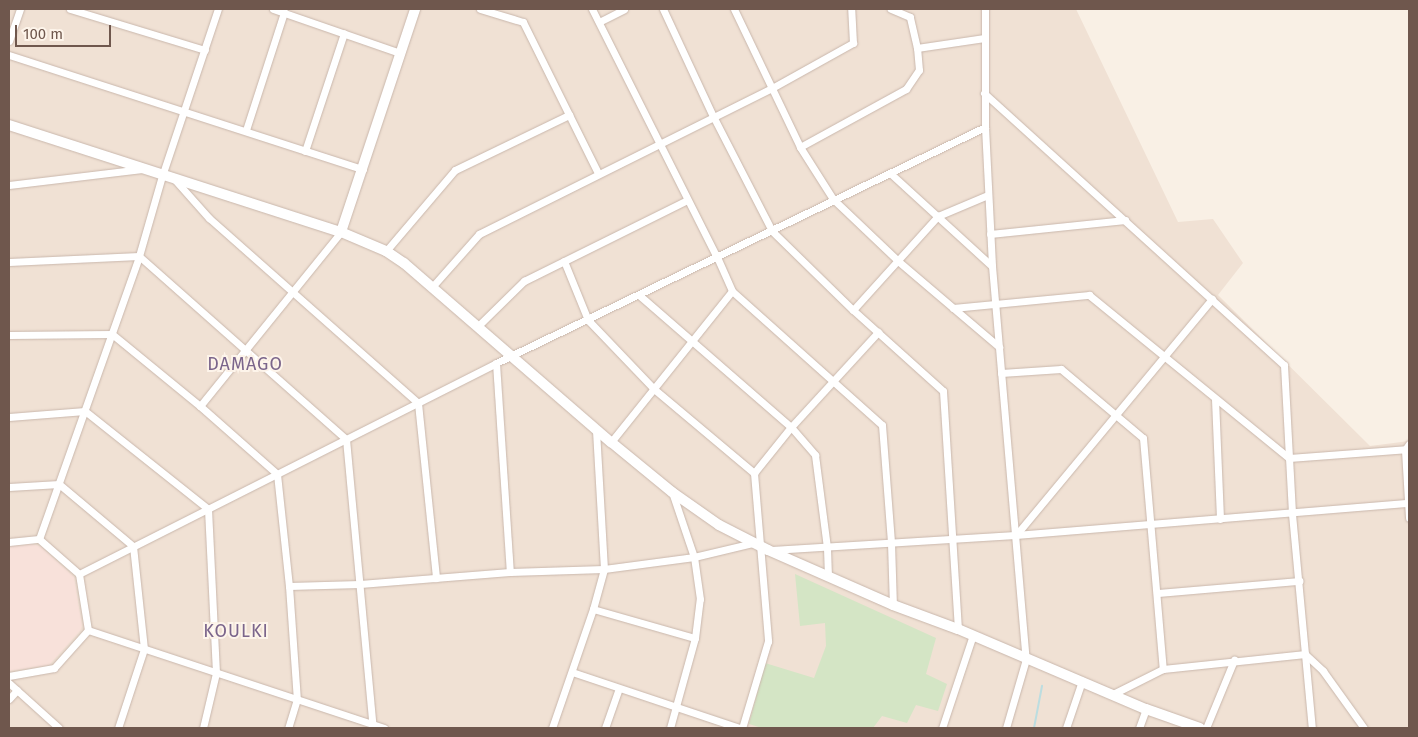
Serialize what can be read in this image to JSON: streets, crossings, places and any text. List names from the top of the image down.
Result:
{
  "districts": ["DAMAGO", "KOULKI"],
  "scale_bar": "100 m"
}
